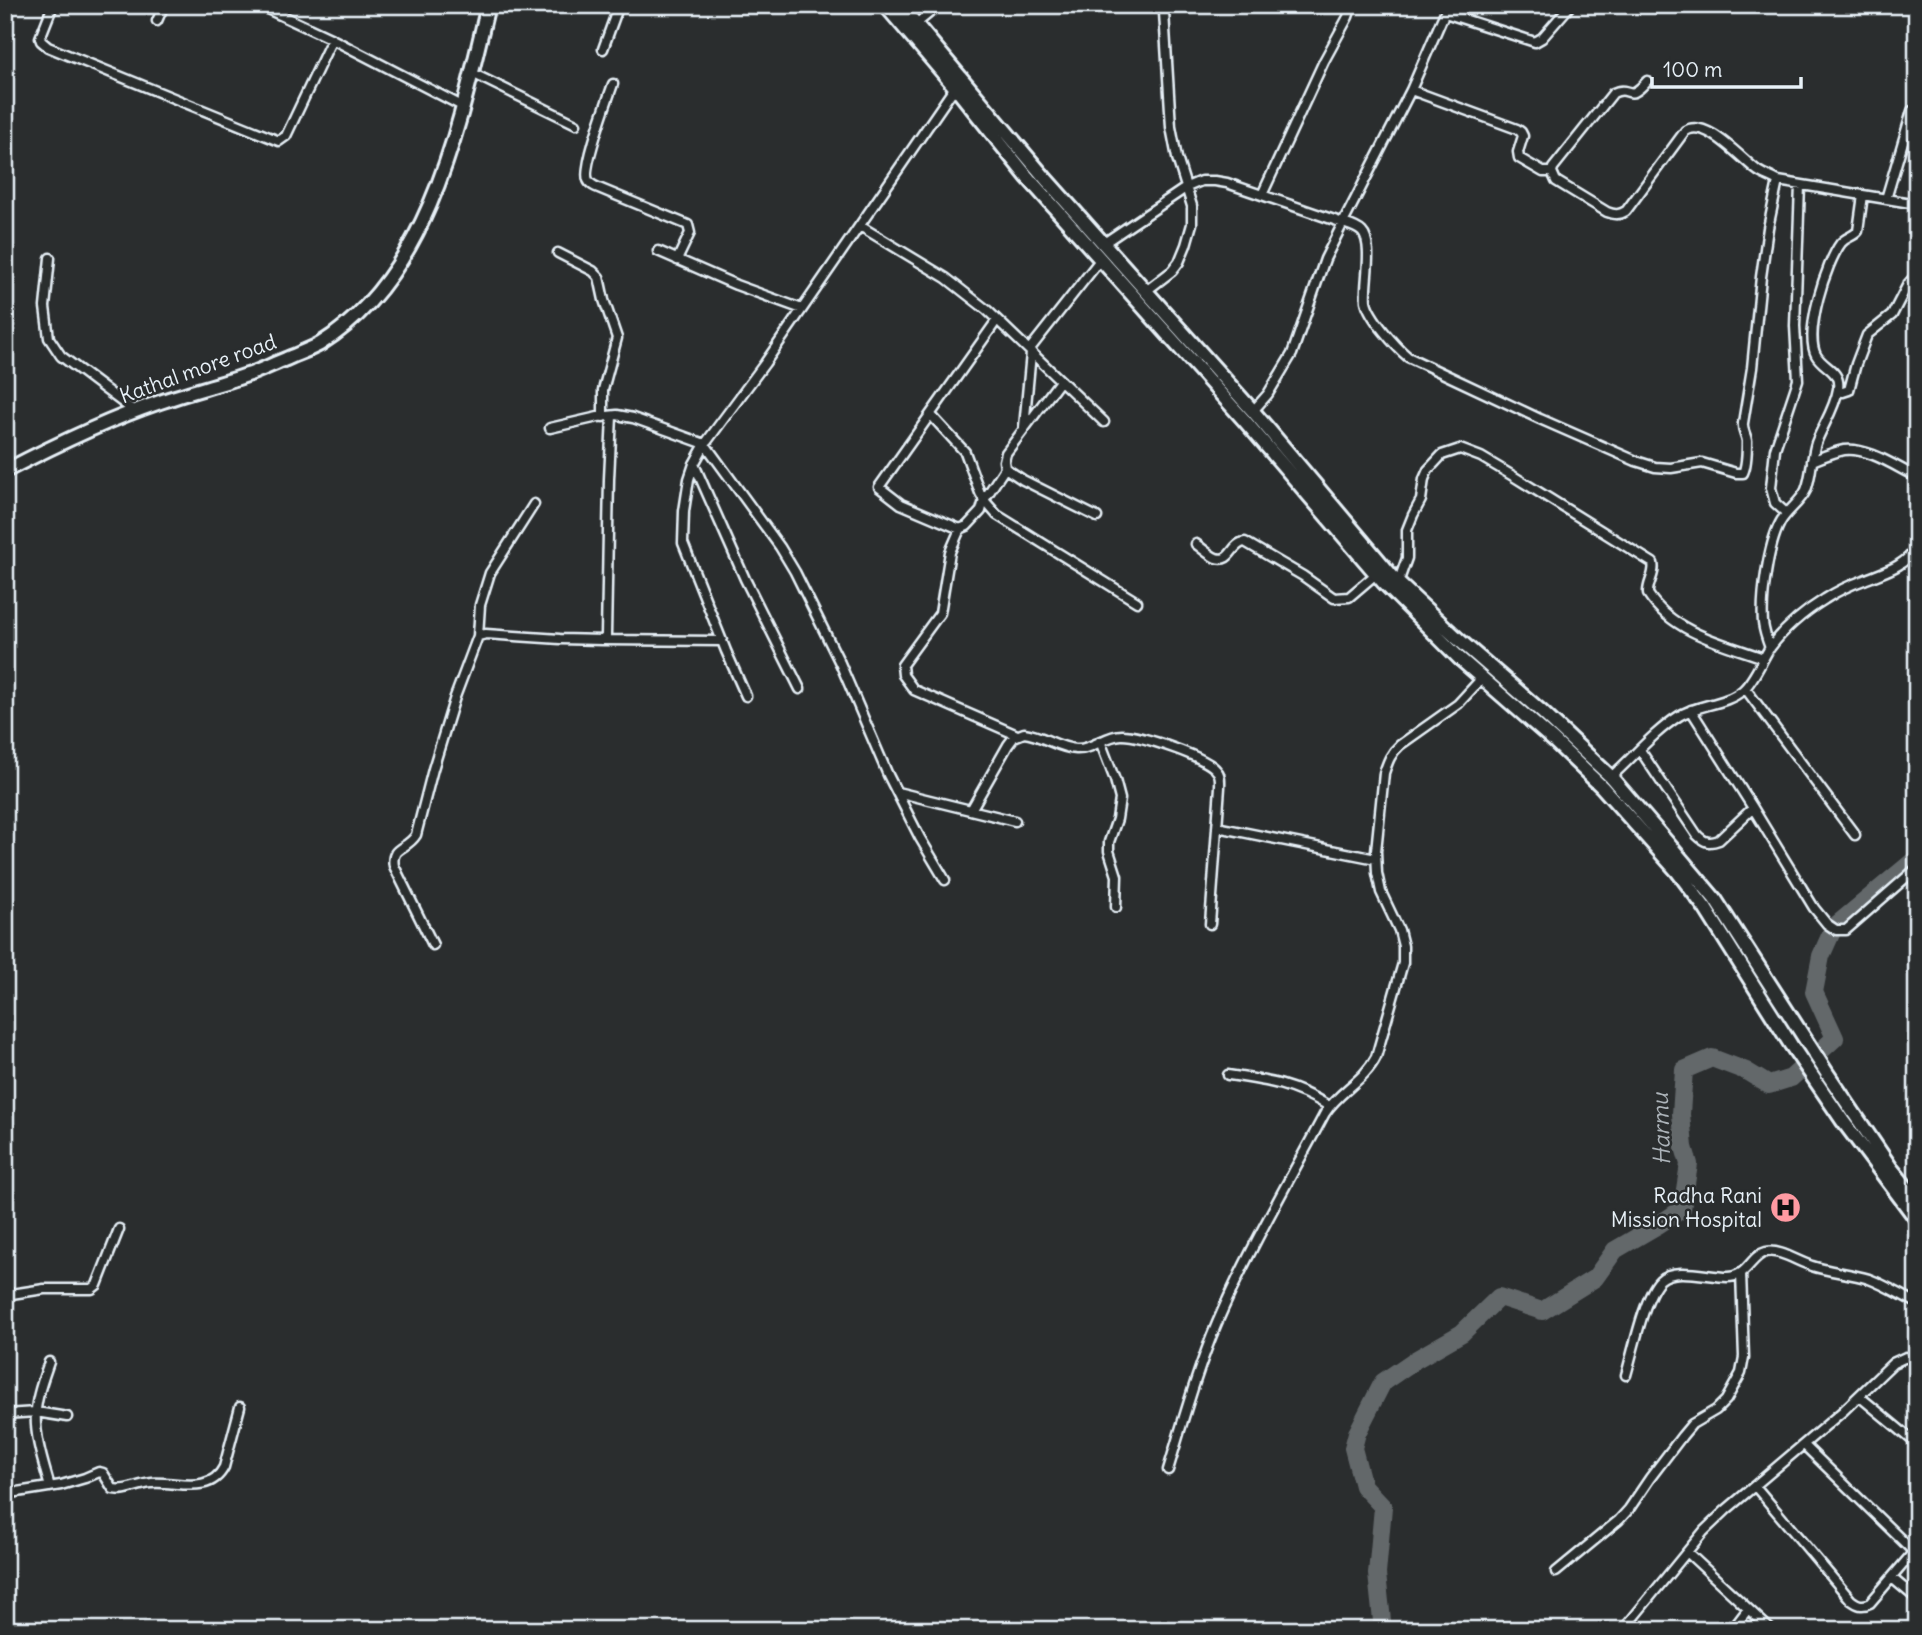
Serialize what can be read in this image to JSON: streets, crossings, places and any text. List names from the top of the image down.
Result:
{
  "streets": {
    "street": ["Kathal more road"]
  },
  "water": ["Harmu"],
  "places": {
    "hospital": ["Radha Rani Mission Hospital"]
  },
  "scale_bar": "100 m"
}
